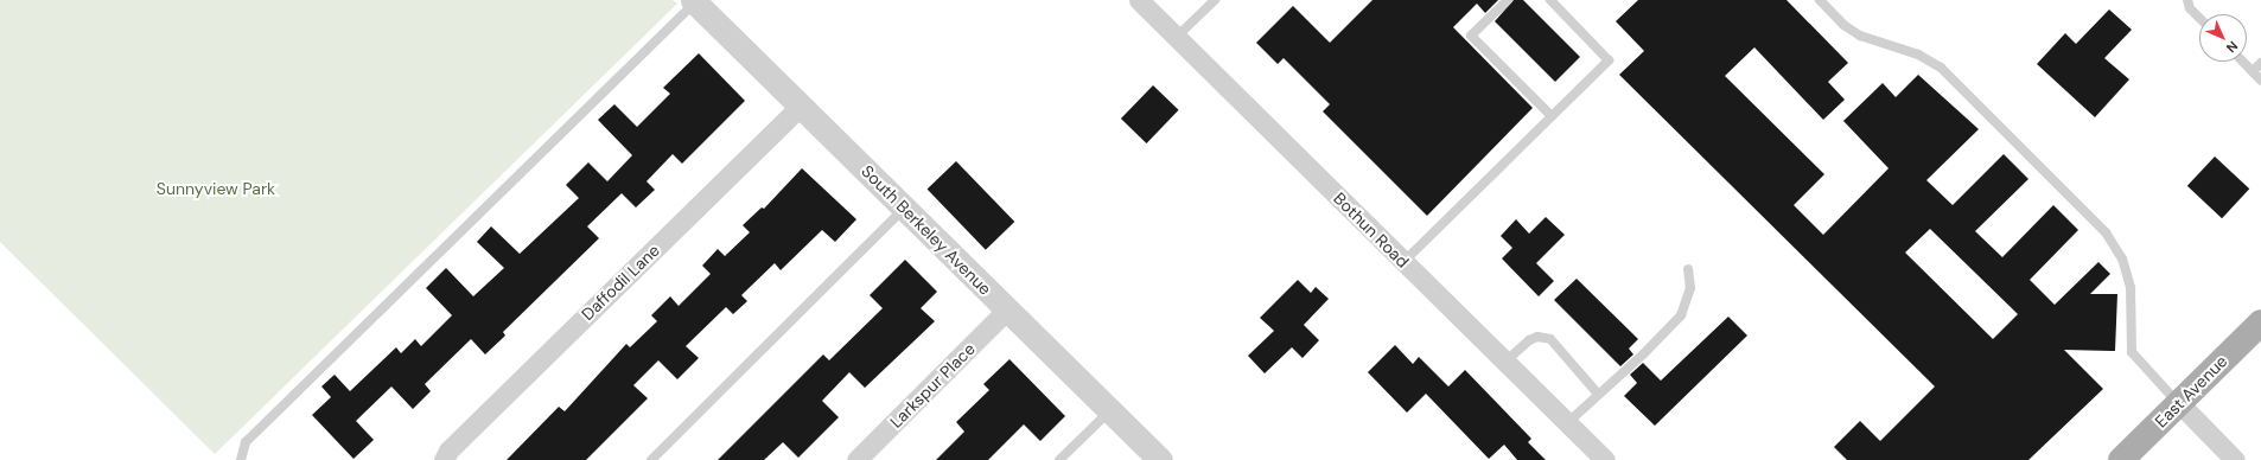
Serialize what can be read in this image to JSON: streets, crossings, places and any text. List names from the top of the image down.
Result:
{
  "streets": {
    "main road": ["East Avenue"],
    "street": [
      "South Berkeley Avenue",
      "Bothun Road",
      "Daffodil Lane",
      "Larkspur Place"
    ]
  },
  "crossings": [
    ["South Berkeley Avenue", "Daffodil Lane"],
    ["South Berkeley Avenue", "Larkspur Place"]
  ],
  "parks": ["Sunnyview Park"],
  "north": "bottom right"
}
